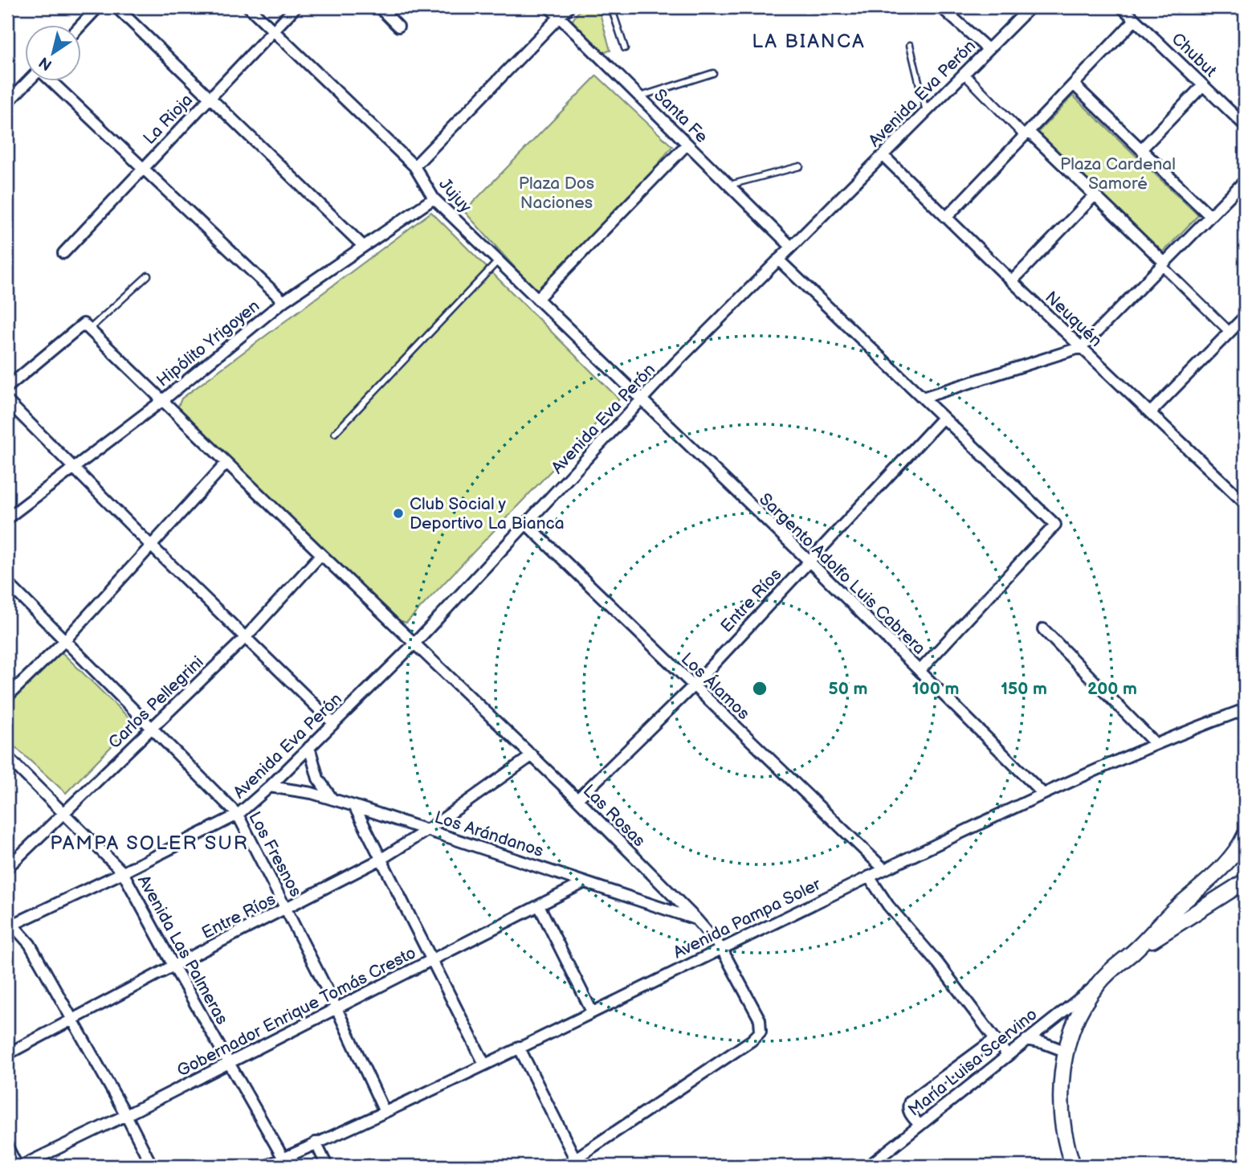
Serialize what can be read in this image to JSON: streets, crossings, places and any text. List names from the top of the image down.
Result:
{
  "streets": {
    "street": [
      "Chubut",
      "Avenida Eva Perón",
      "Santa Fe",
      "La Rioja",
      "Jujuy",
      "Neuquén",
      "Hipólito Yrigoyen",
      "Sargento Adolfo Luis Cabrera",
      "Entre Ríos",
      "Los Álamos",
      "Carlos Pellegrini",
      "Las Rosas",
      "Los Arándanos",
      "Los Fresnos",
      "Avenida Pampa Soler",
      "Avenida Las Palmeras",
      "Gobernador Enrique Tomás Cresto",
      "María Luisa Scervino"
    ]
  },
  "crossings": [
    ["Avenida Eva Perón", "Santa Fe"],
    ["Avenida Eva Perón", "Jujuy"],
    ["Avenida Eva Perón", "Neuquén"],
    ["Avenida Eva Perón", "Sargento Adolfo Luis Cabrera"],
    ["Avenida Eva Perón", "Los Álamos"],
    ["Avenida Eva Perón", "Las Rosas"],
    ["Avenida Eva Perón", "Los Arándanos"],
    ["Avenida Eva Perón", "Los Fresnos"],
    ["Avenida Eva Perón", "Avenida Las Palmeras"],
    ["La Rioja", "Jujuy"],
    ["Jujuy", "Hipólito Yrigoyen"],
    ["Jujuy", "Sargento Adolfo Luis Cabrera"],
    ["Hipólito Yrigoyen", "Las Rosas"],
    ["Sargento Adolfo Luis Cabrera", "Entre Ríos"],
    ["Sargento Adolfo Luis Cabrera", "Avenida Pampa Soler"],
    ["Entre Ríos", "Los Álamos"],
    ["Entre Ríos", "Las Rosas"],
    ["Entre Ríos", "Los Arándanos"],
    ["Entre Ríos", "Los Fresnos"],
    ["Entre Ríos", "Avenida Las Palmeras"],
    ["Los Álamos", "Avenida Pampa Soler"],
    ["Carlos Pellegrini", "Las Rosas"],
    ["Carlos Pellegrini", "Los Fresnos"],
    ["Carlos Pellegrini", "Avenida Las Palmeras"],
    ["Las Rosas", "Los Arándanos"],
    ["Las Rosas", "Avenida Pampa Soler"],
    ["Los Arándanos", "Gobernador Enrique Tomás Cresto"],
    ["Los Fresnos", "Avenida Pampa Soler"],
    ["Los Fresnos", "Gobernador Enrique Tomás Cresto"],
    ["Avenida Pampa Soler", "Avenida Las Palmeras"],
    ["Avenida Las Palmeras", "Gobernador Enrique Tomás Cresto"]
  ],
  "districts": ["LA BIANCA", "PAMPA SOLER SUR"],
  "parks": ["Plaza Cardenal Samoré", "Plaza Dos Naciones"],
  "places": ["Club Social y Deportivo La Bianca"],
  "north": "bottom left",
  "rings": [
    "50 m",
    "100 m",
    "150 m",
    "200 m"
  ]
}
